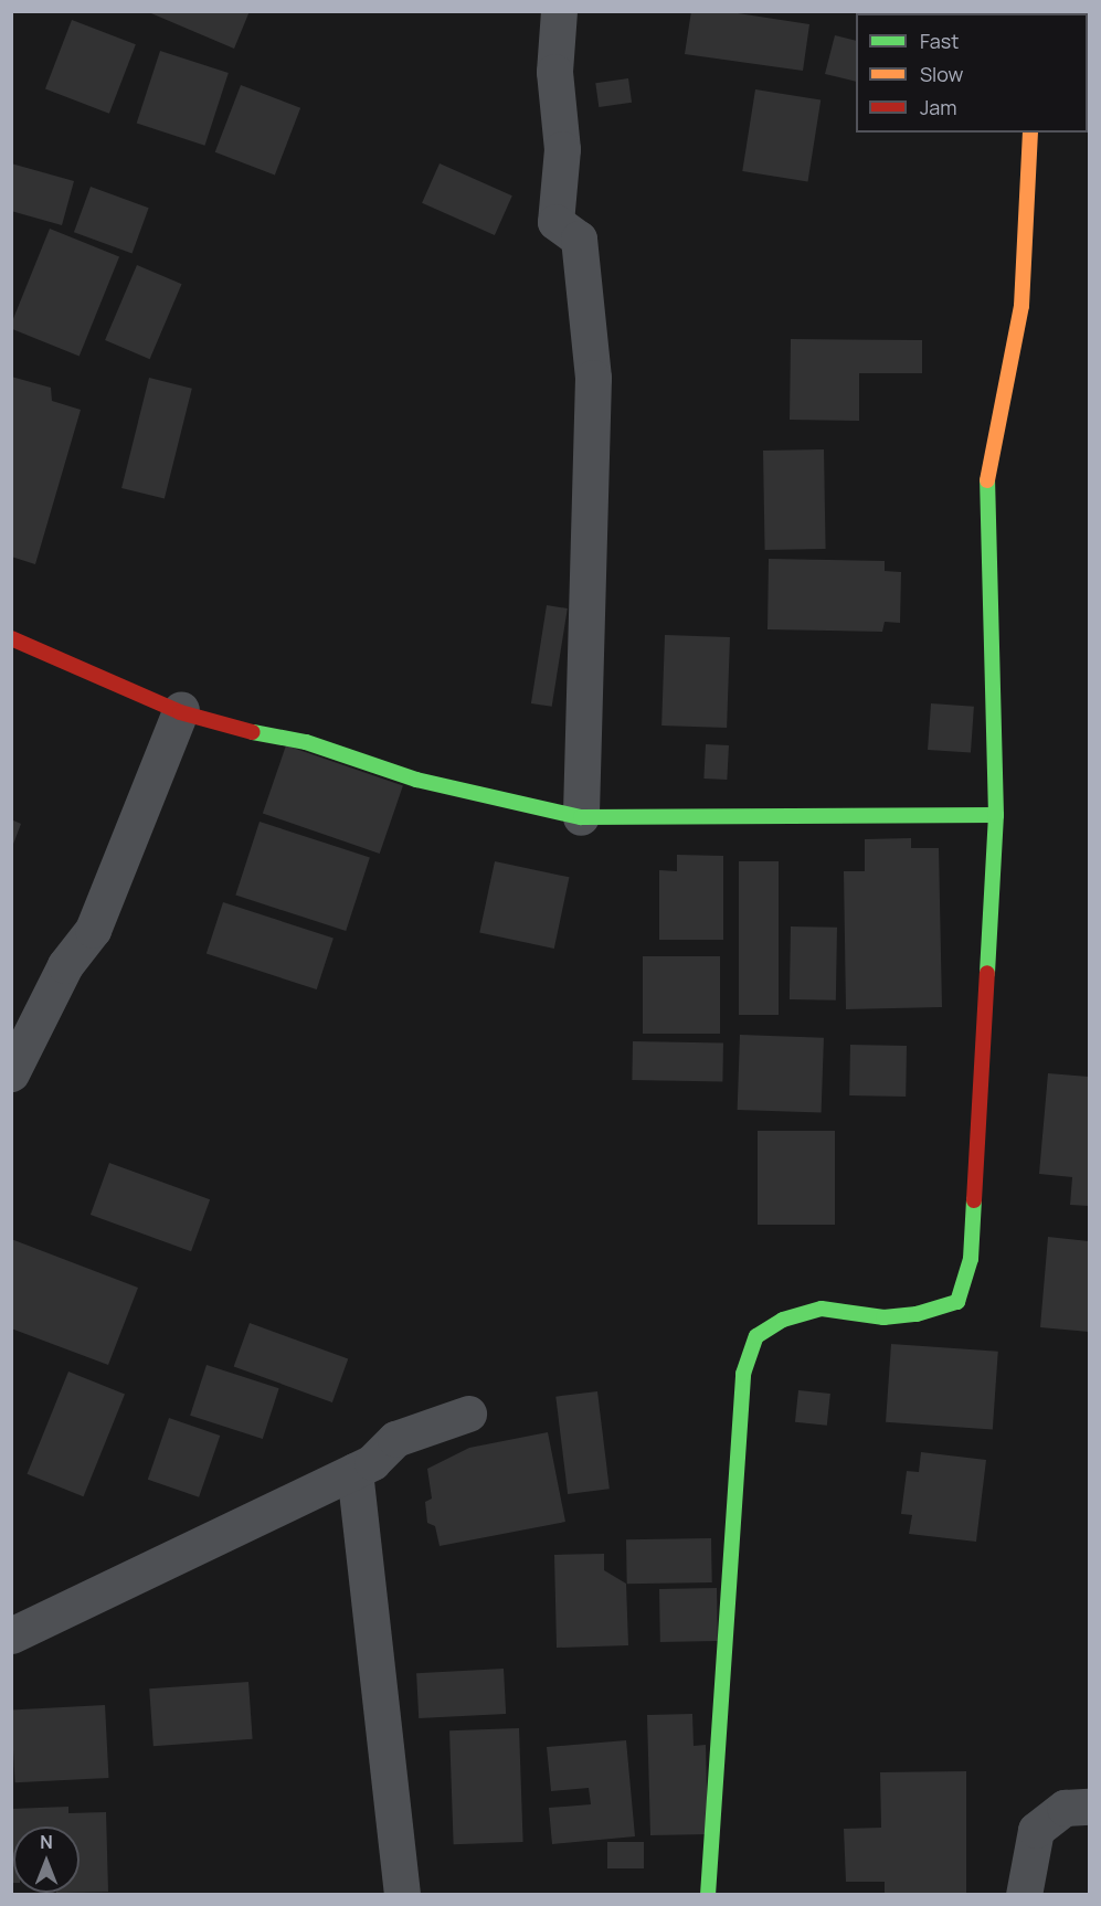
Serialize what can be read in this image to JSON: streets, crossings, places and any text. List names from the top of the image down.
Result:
{
  "legend": ["Fast", "Slow", "Jam"],
  "north": "top"
}
